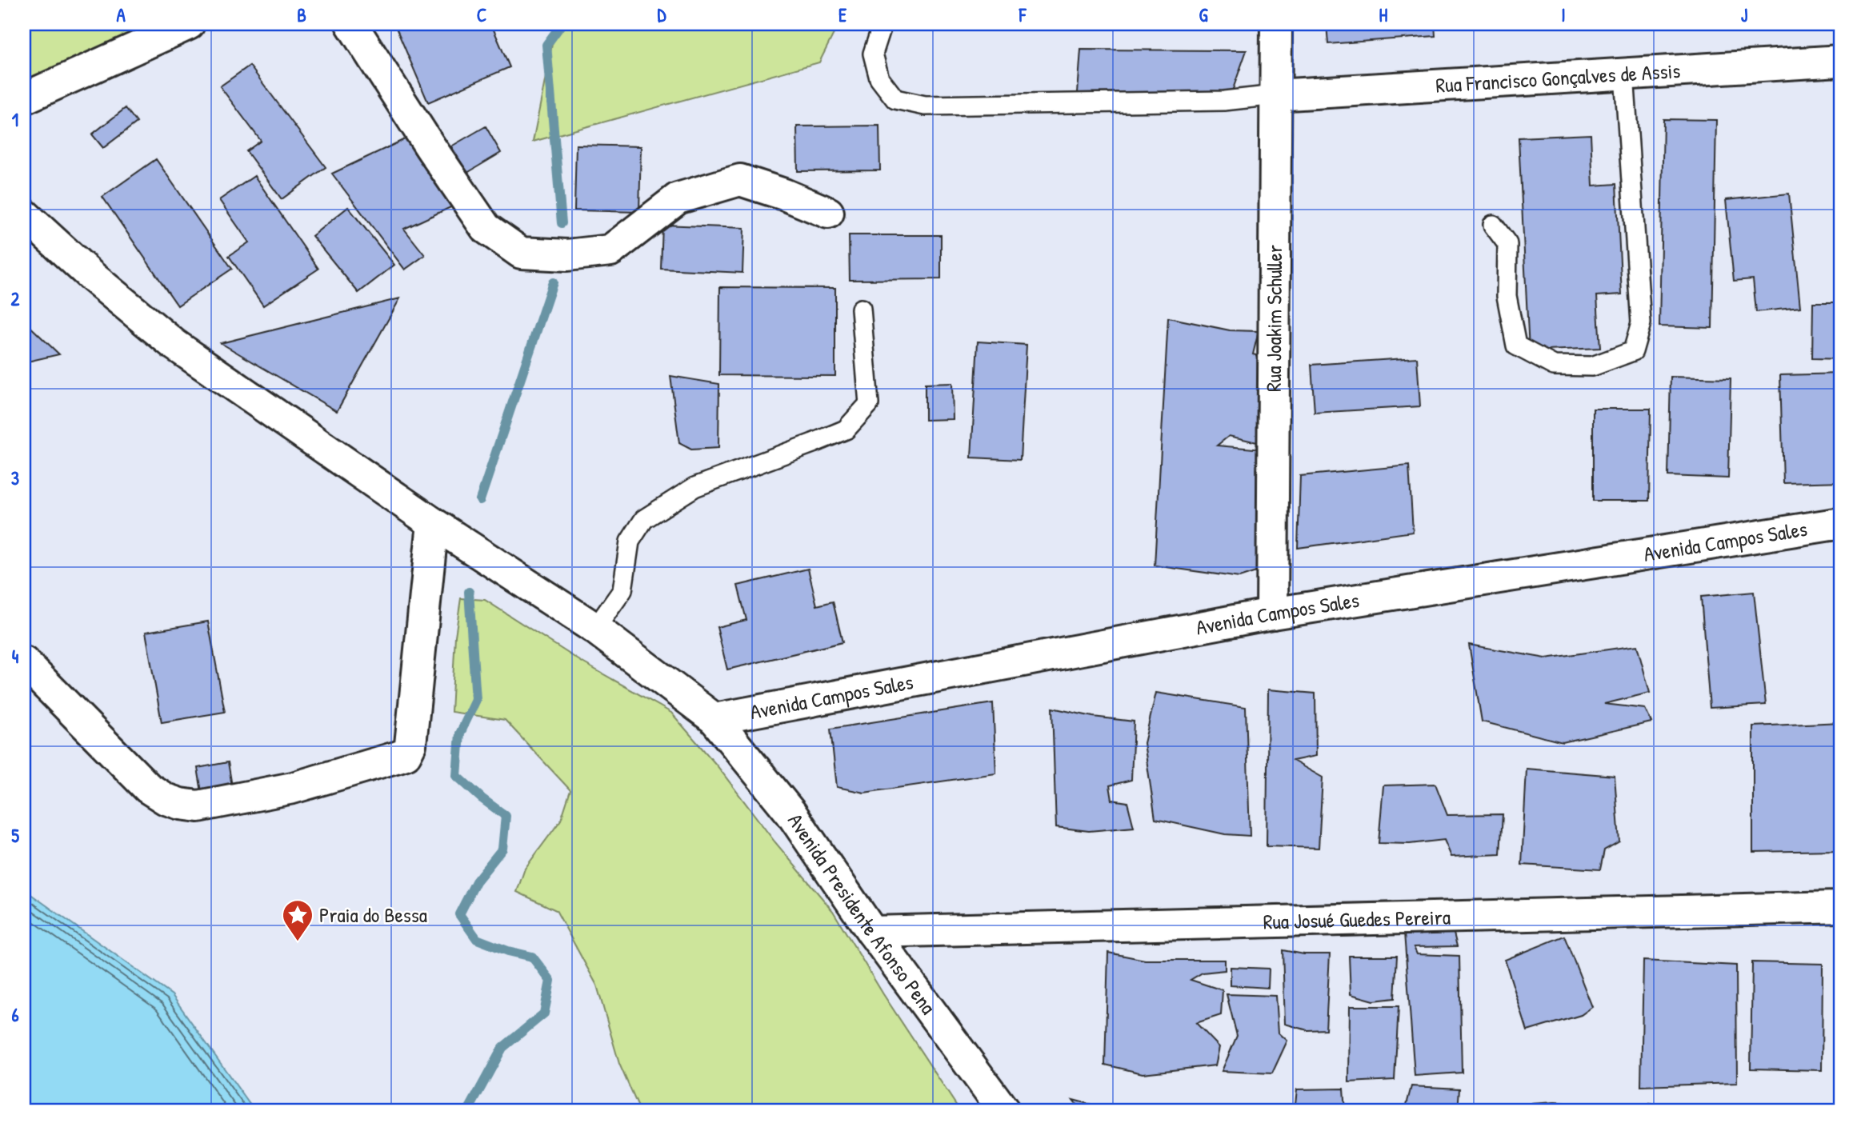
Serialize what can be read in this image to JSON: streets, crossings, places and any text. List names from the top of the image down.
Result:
{
  "streets": {
    "street": [
      "Rua Francisco Gonçalves de Assis",
      "Rua Joakim Schuller",
      "Avenida Campos Sales",
      "Avenida Presidente Afonso Pena",
      "Rua Josué Guedes Pereira"
    ]
  },
  "crossings": [
    ["Rua Francisco Gonçalves de Assis", "Rua Joakim Schuller"],
    ["Rua Joakim Schuller", "Avenida Campos Sales"],
    ["Avenida Campos Sales", "Avenida Presidente Afonso Pena"],
    ["Avenida Presidente Afonso Pena", "Rua Josué Guedes Pereira"]
  ],
  "places": {
    "place": ["Praia do Bessa"]
  },
  "grid": {
    "columns": [
      "A",
      "B",
      "C",
      "D",
      "E",
      "F",
      "G",
      "H",
      "I",
      "J"
    ],
    "rows": [
      "1",
      "2",
      "3",
      "4",
      "5",
      "6"
    ]
  }
}
